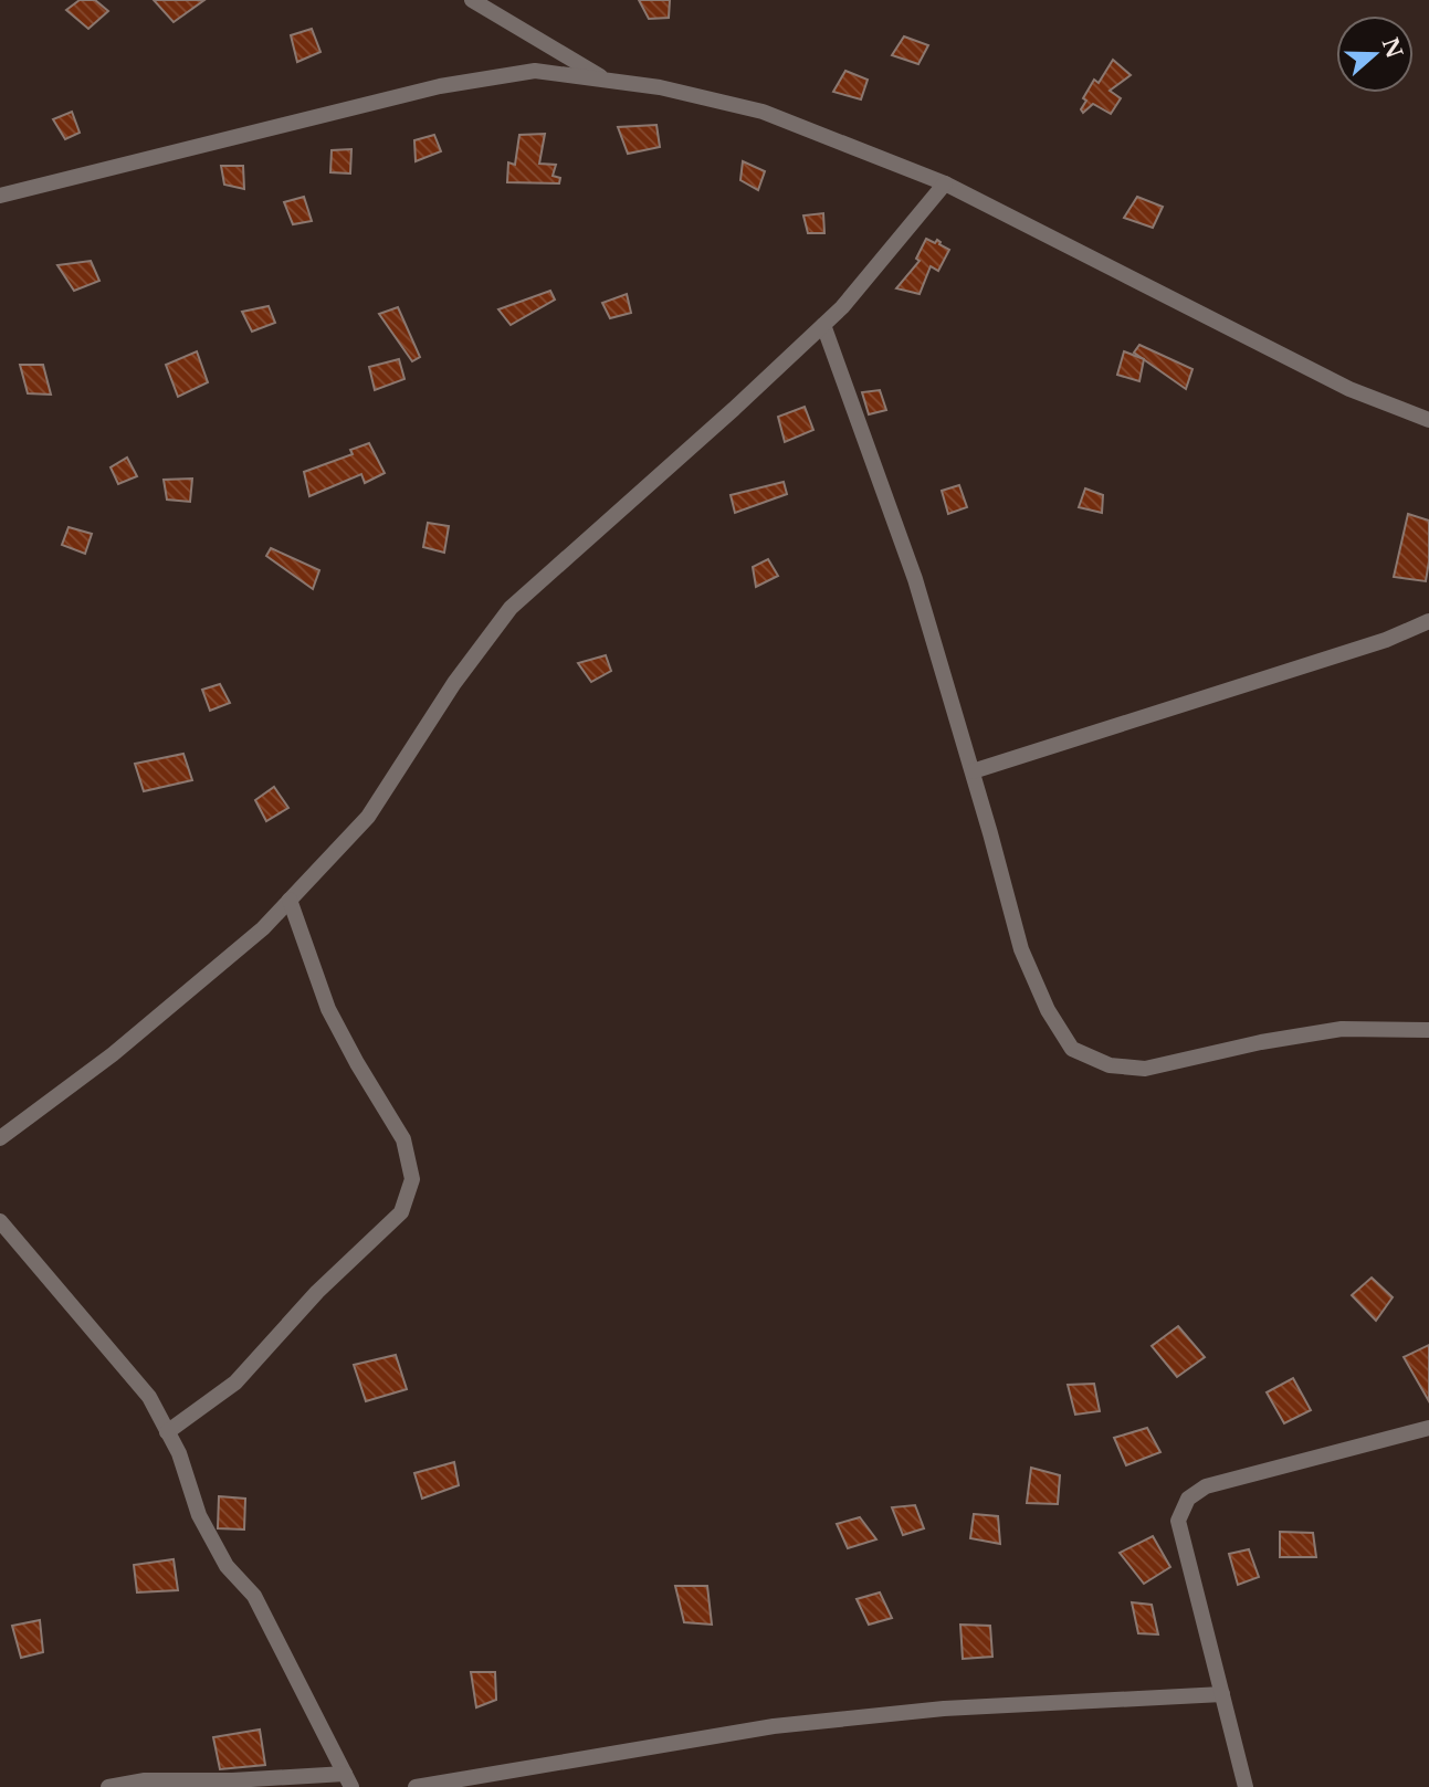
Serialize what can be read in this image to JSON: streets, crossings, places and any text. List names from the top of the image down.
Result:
{
  "north": "right"
}
